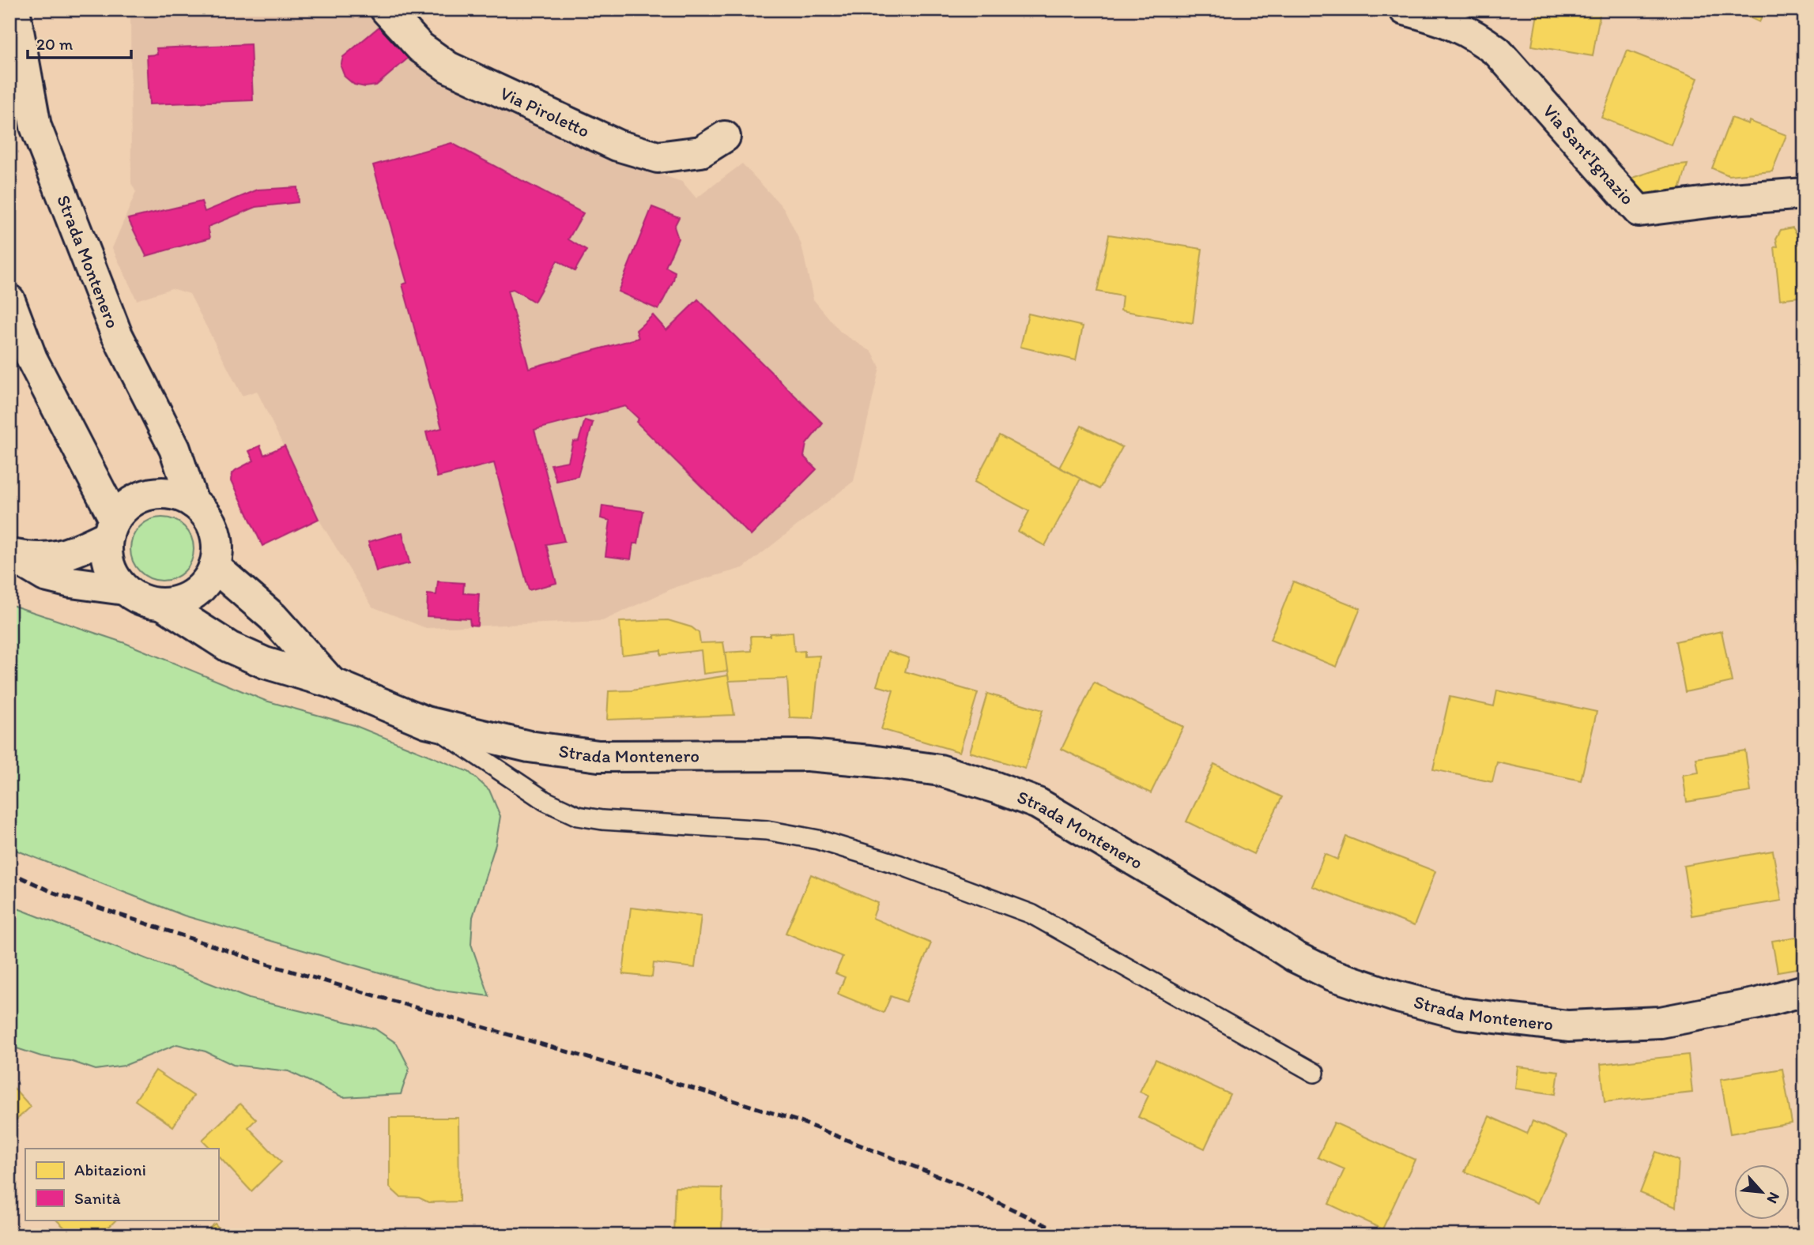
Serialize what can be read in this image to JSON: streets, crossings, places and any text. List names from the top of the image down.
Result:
{
  "streets": {
    "main road": ["Via Piroletto", "Via Sant'Ignazio", "Strada Montenero"]
  },
  "legend": ["Abitazioni", "Sanità"],
  "scale_bar": "20 m",
  "north": "bottom right"
}
